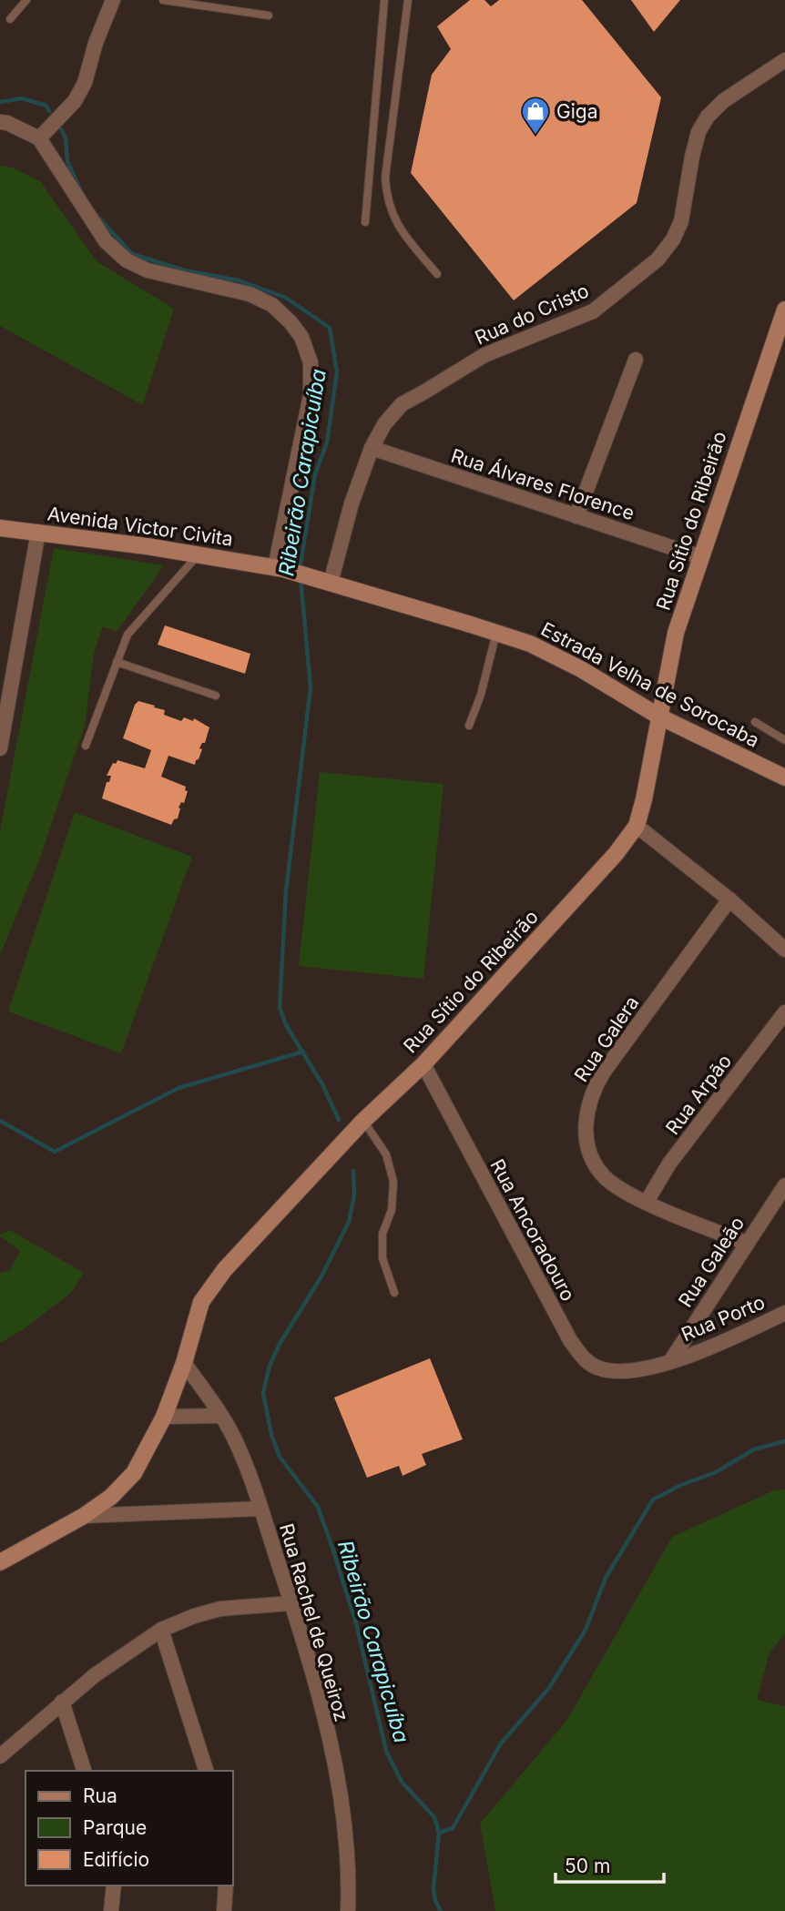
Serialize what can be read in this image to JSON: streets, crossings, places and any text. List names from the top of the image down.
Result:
{
  "streets": {
    "main road": ["Rua Sítio do Ribeirão", "Avenida Victor Civita", "Estrada Velha de Sorocaba"],
    "street": [
      "Rua do Cristo",
      "Rua Álvares Florence",
      "Rua Galera",
      "Rua Arpão",
      "Rua Ancoradouro",
      "Rua Galeão",
      "Rua Porto",
      "Rua Rachel de Queiroz"
    ]
  },
  "crossings": [
    ["Rua do Cristo", "Rua Álvares Florence"],
    ["Rua do Cristo", "Estrada Velha de Sorocaba"],
    ["Rua Álvares Florence", "Rua Sítio do Ribeirão"],
    ["Rua Sítio do Ribeirão", "Estrada Velha de Sorocaba"],
    ["Rua Sítio do Ribeirão", "Rua Ancoradouro"],
    ["Rua Sítio do Ribeirão", "Rua Rachel de Queiroz"],
    ["Avenida Victor Civita", "Estrada Velha de Sorocaba"],
    ["Rua Galera", "Rua Arpão"],
    ["Rua Galera", "Rua Galeão"],
    ["Rua Ancoradouro", "Rua Porto"],
    ["Rua Galeão", "Rua Porto"]
  ],
  "water": ["Ribeirão Carapicuíba"],
  "places": {
    "shop": ["Giga"]
  },
  "legend": ["Rua", "Parque", "Edifício"],
  "scale_bar": "50 m"
}
